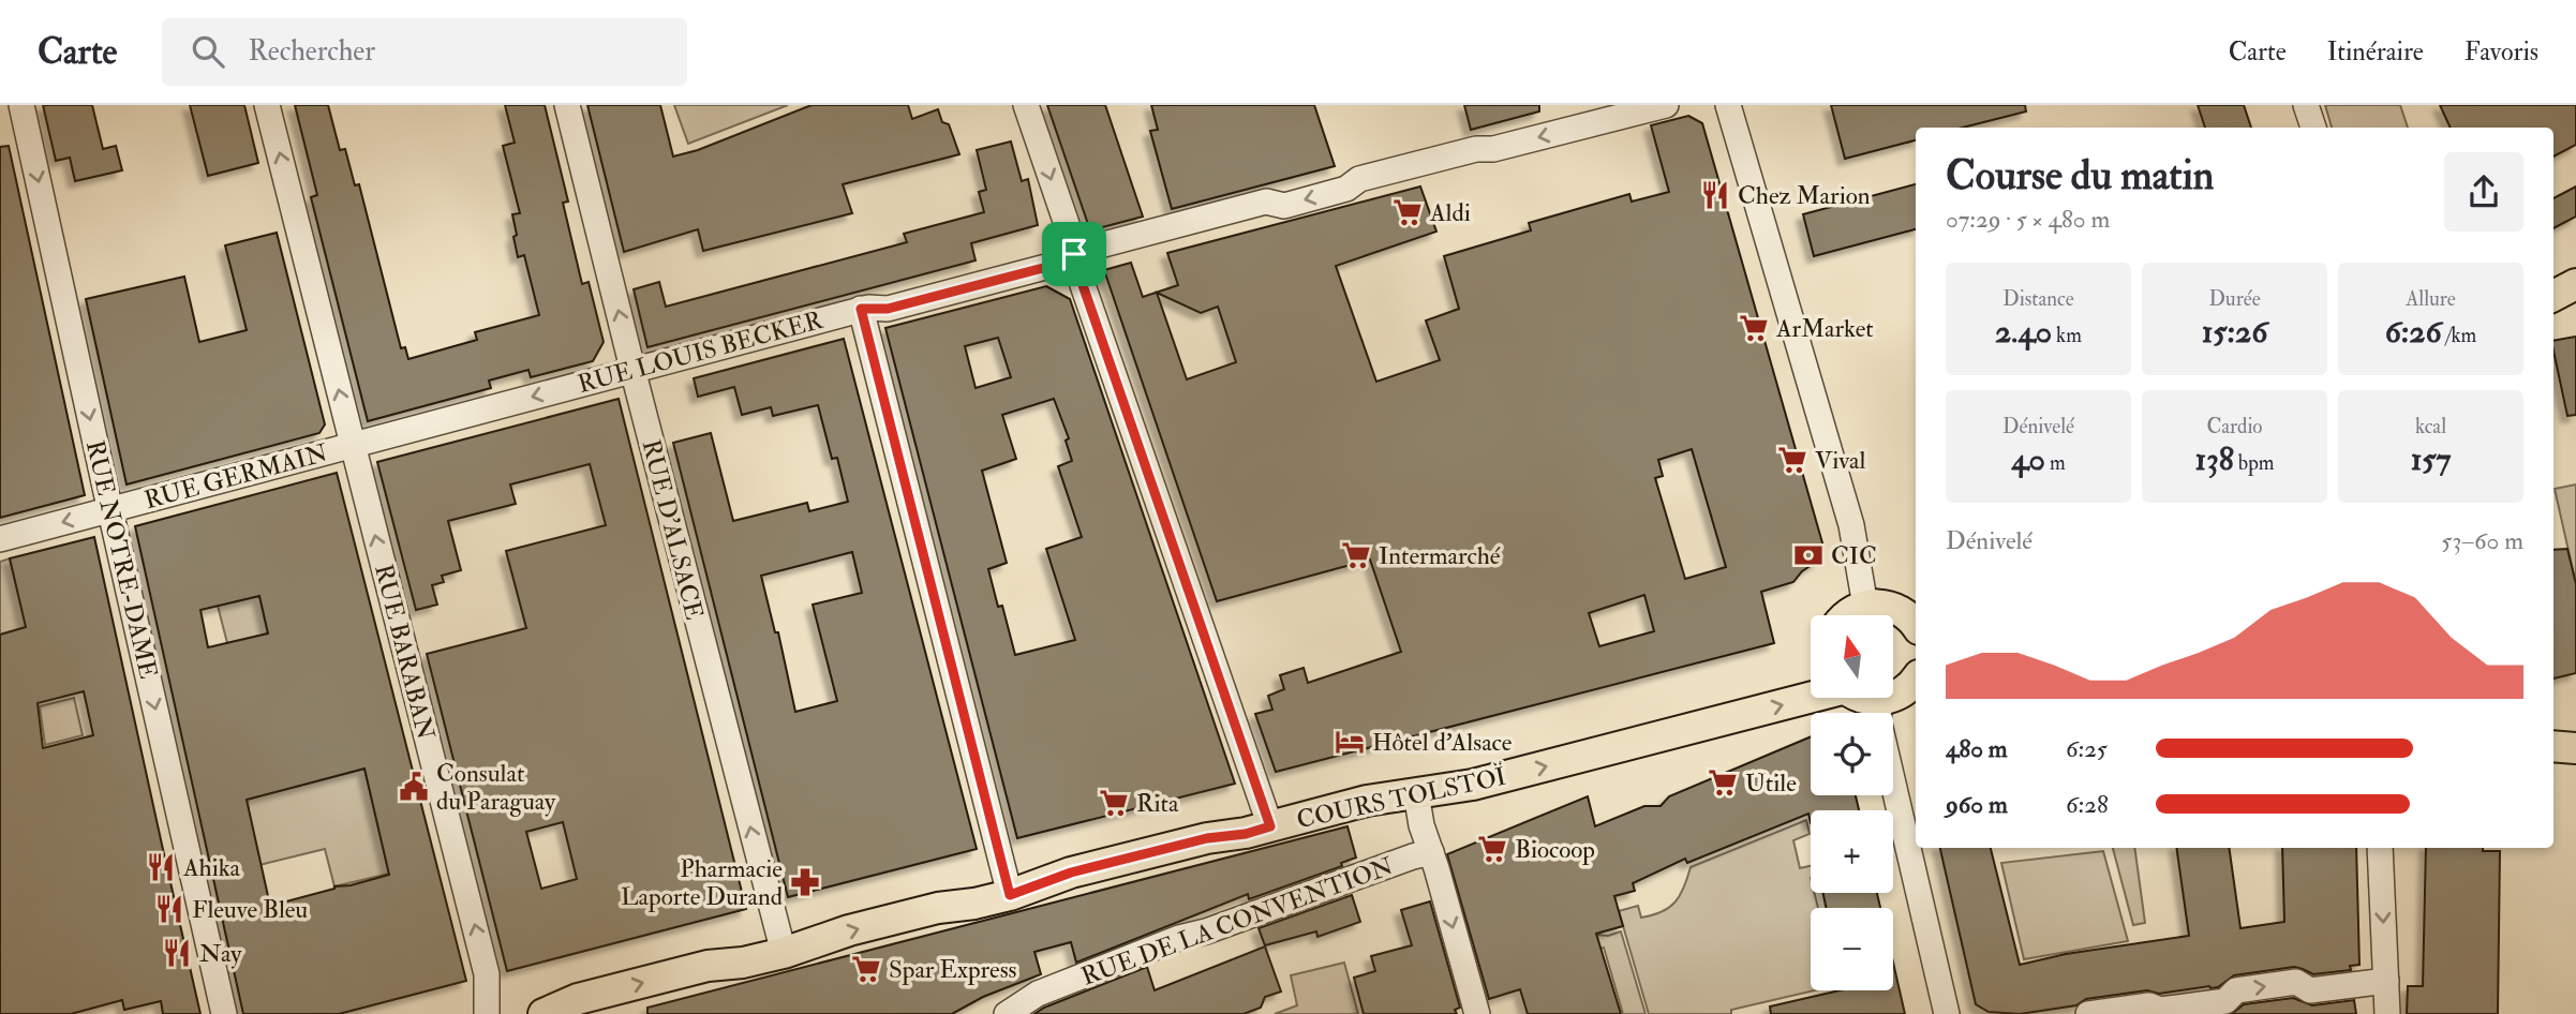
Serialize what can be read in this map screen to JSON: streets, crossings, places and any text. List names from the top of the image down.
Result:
{
  "streets": {
    "main road": ["COURS TOLSTOÏ"],
    "street": [
      "RUE LOUIS BECKER",
      "RUE GERMAIN",
      "RUE D'ALSACE",
      "RUE NOTRE-DAME",
      "RUE BARABAN",
      "RUE DE LA CONVENTION"
    ]
  },
  "crossings": [
    ["RUE LOUIS BECKER", "RUE GERMAIN"],
    ["RUE LOUIS BECKER", "RUE D'ALSACE"],
    ["RUE LOUIS BECKER", "RUE BARABAN"],
    ["RUE GERMAIN", "RUE NOTRE-DAME"],
    ["RUE GERMAIN", "RUE BARABAN"],
    ["RUE D'ALSACE", "COURS TOLSTOÏ"]
  ],
  "one_way": [
    "RUE LOUIS BECKER",
    "RUE D'ALSACE",
    "RUE NOTRE-DAME",
    "RUE BARABAN",
    "COURS TOLSTOÏ"
  ],
  "places": {
    "restaurant": [
      "Chez Marion",
      "Ahika",
      "Fleuve Bleu",
      "Nay"
    ],
    "supermarket": [
      "Aldi",
      "ArMarket",
      "Vival",
      "Intermarché",
      "Utile",
      "Rita",
      "Biocoop",
      "Spar Express"
    ],
    "bank": ["CIC"],
    "hotel": ["Hôtel d'Alsace"],
    "public building": ["Consulat du Paraguay"],
    "pharmacy": ["Pharmacie Laporte Durand"]
  },
  "north": "top",
  "page": {
    "header": "Carte",
    "search": "Rechercher",
    "nav": ["Carte", "Itinéraire", "Favoris"],
    "heading": ["Course du matin", "07:29 · 5 × 480 m"],
    "stats": [
      ["Distance", "2.40 km"],
      ["Durée", "15:26"],
      ["Allure", "6:26 /km"],
      ["Dénivelé", "40 m"],
      ["Cardio", "138 bpm"],
      ["kcal", "157"]
    ],
    "chart": ["Dénivelé", "53–60 m"],
    "map_buttons": ["+", "−"],
    "list": [
      {
        "name": "480 m",
        "note": "6:25"
      },
      {
        "name": "960 m",
        "note": "6:28"
      }
    ]
  }
}
